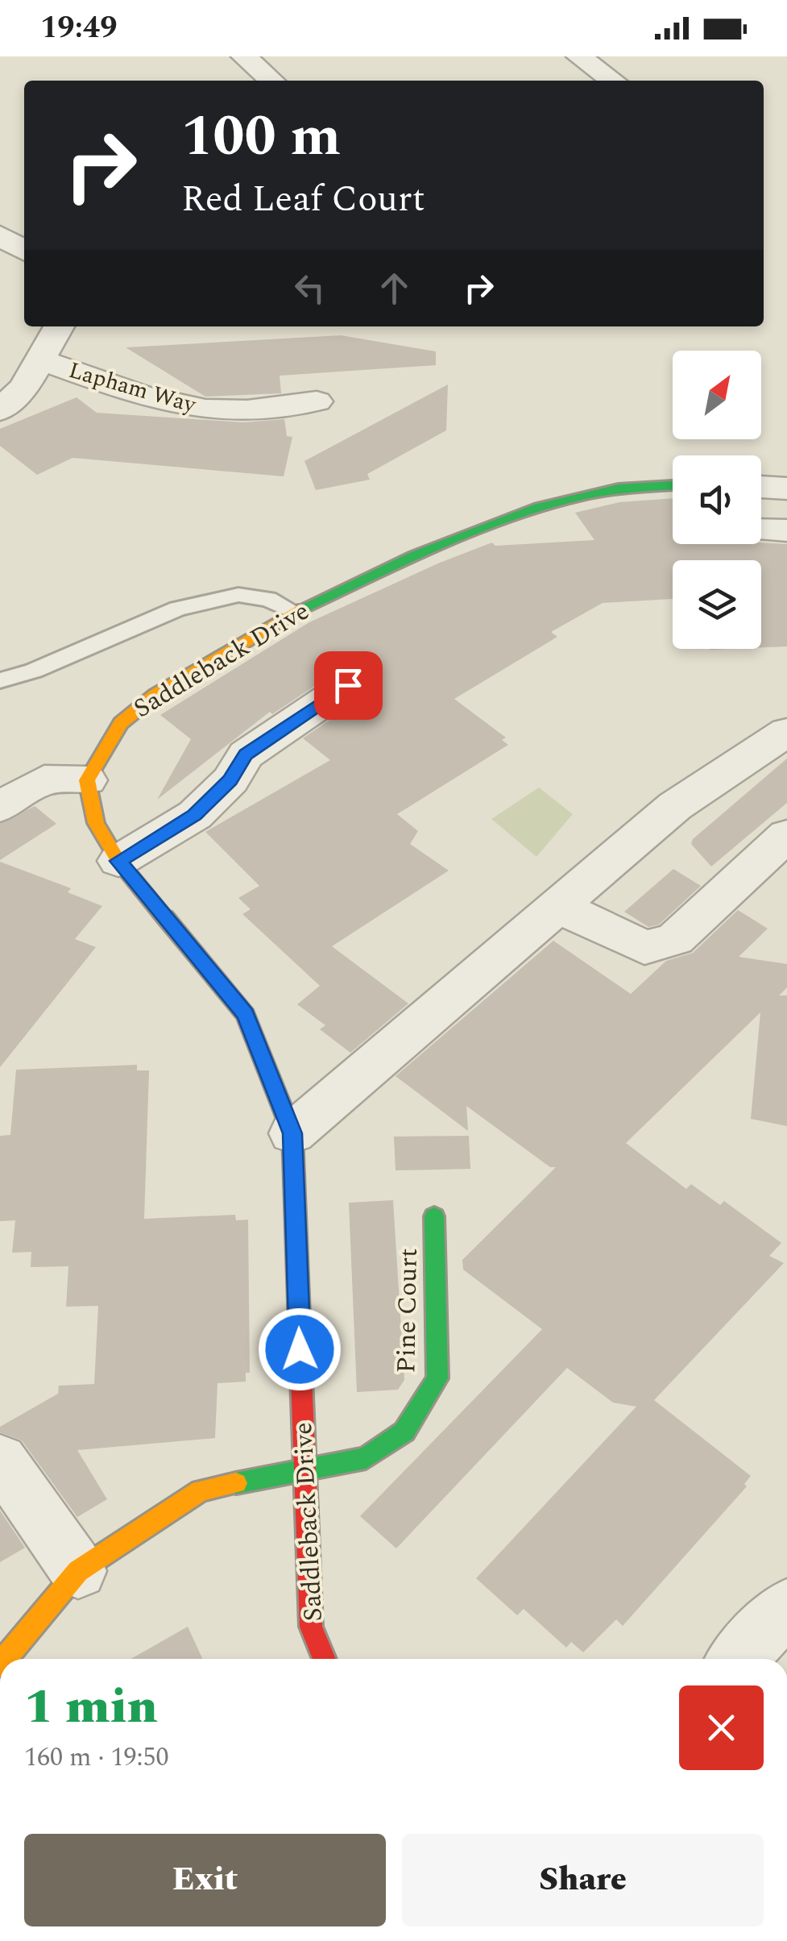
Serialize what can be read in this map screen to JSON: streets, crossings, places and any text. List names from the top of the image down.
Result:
{
  "streets": {
    "street": ["Lapham Way", "Saddleback Drive", "Pine Court"]
  },
  "crossings": [
    ["Saddleback Drive", "Pine Court"]
  ],
  "north": "top right",
  "page": {
    "status": "19:49",
    "turn": ["100 m", "Red Leaf Court"],
    "heading": ["1 min", "160 m · 19:50"],
    "buttons": ["Exit", "Share"]
  }
}
